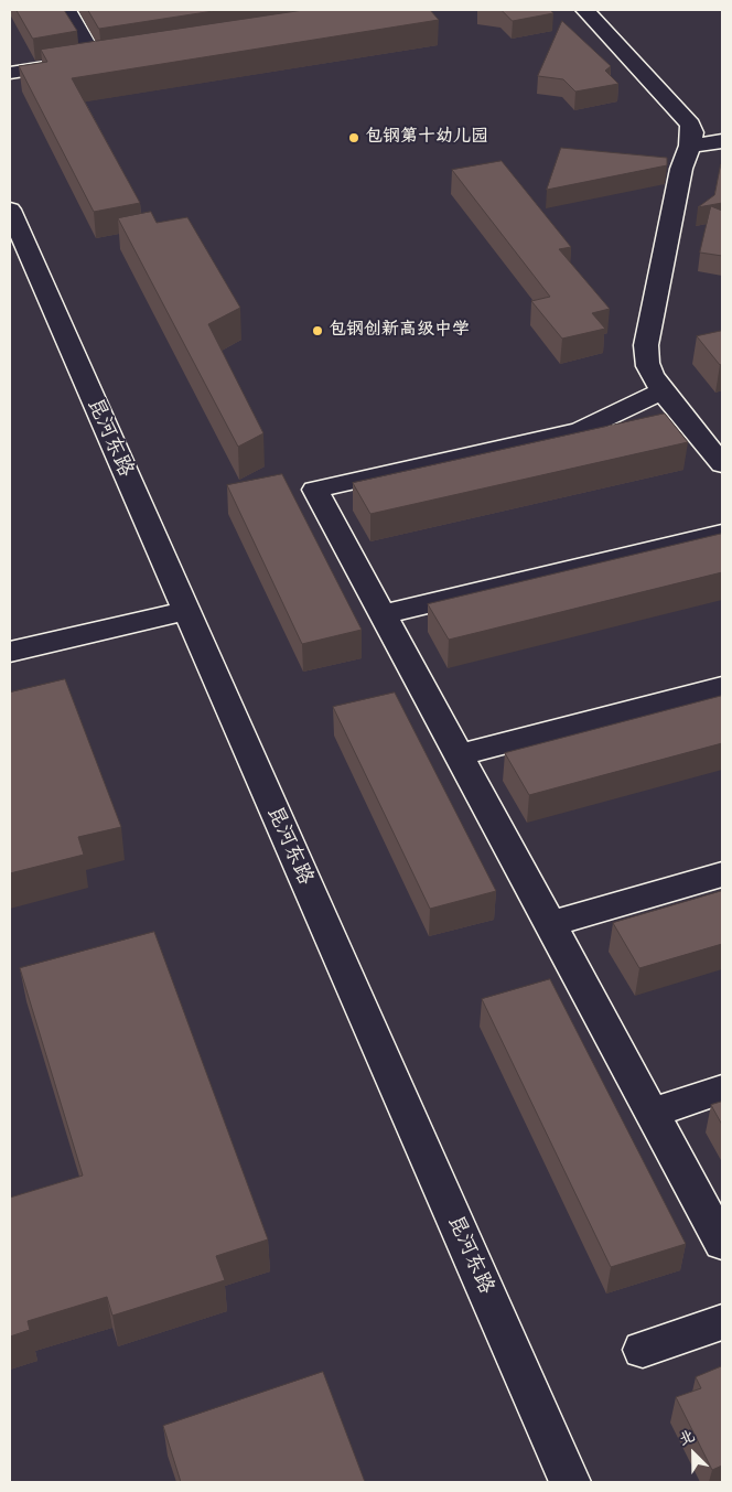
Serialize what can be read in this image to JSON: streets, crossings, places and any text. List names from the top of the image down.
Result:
{
  "streets": {
    "street": ["昆河东路"]
  },
  "places": ["包钢第十幼儿园", "包钢创新高级中学"],
  "north": "top left"
}
